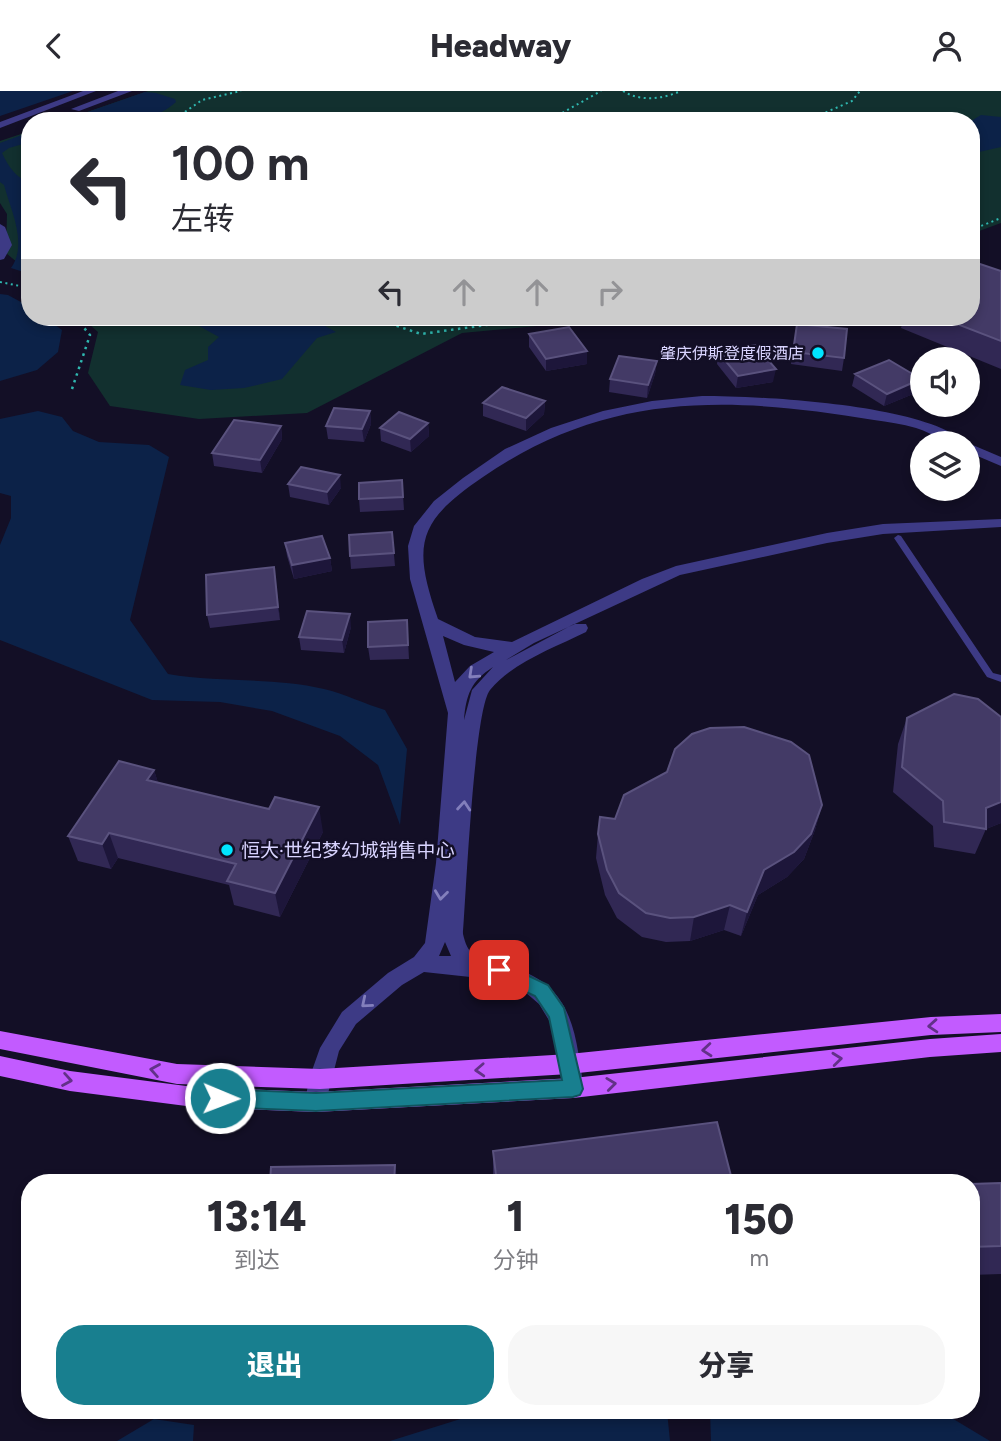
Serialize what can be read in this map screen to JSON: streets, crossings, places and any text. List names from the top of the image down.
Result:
{
  "places": ["肇庆伊斯登度假酒店", "恒大·世纪梦幻城销售中心"],
  "page": {
    "header": "Headway",
    "turn": ["100 m", "左转"],
    "eta": [
      "13:14",
      "到达",
      "1",
      "分钟",
      "150",
      "m"
    ],
    "buttons": ["退出", "分享"]
  }
}
